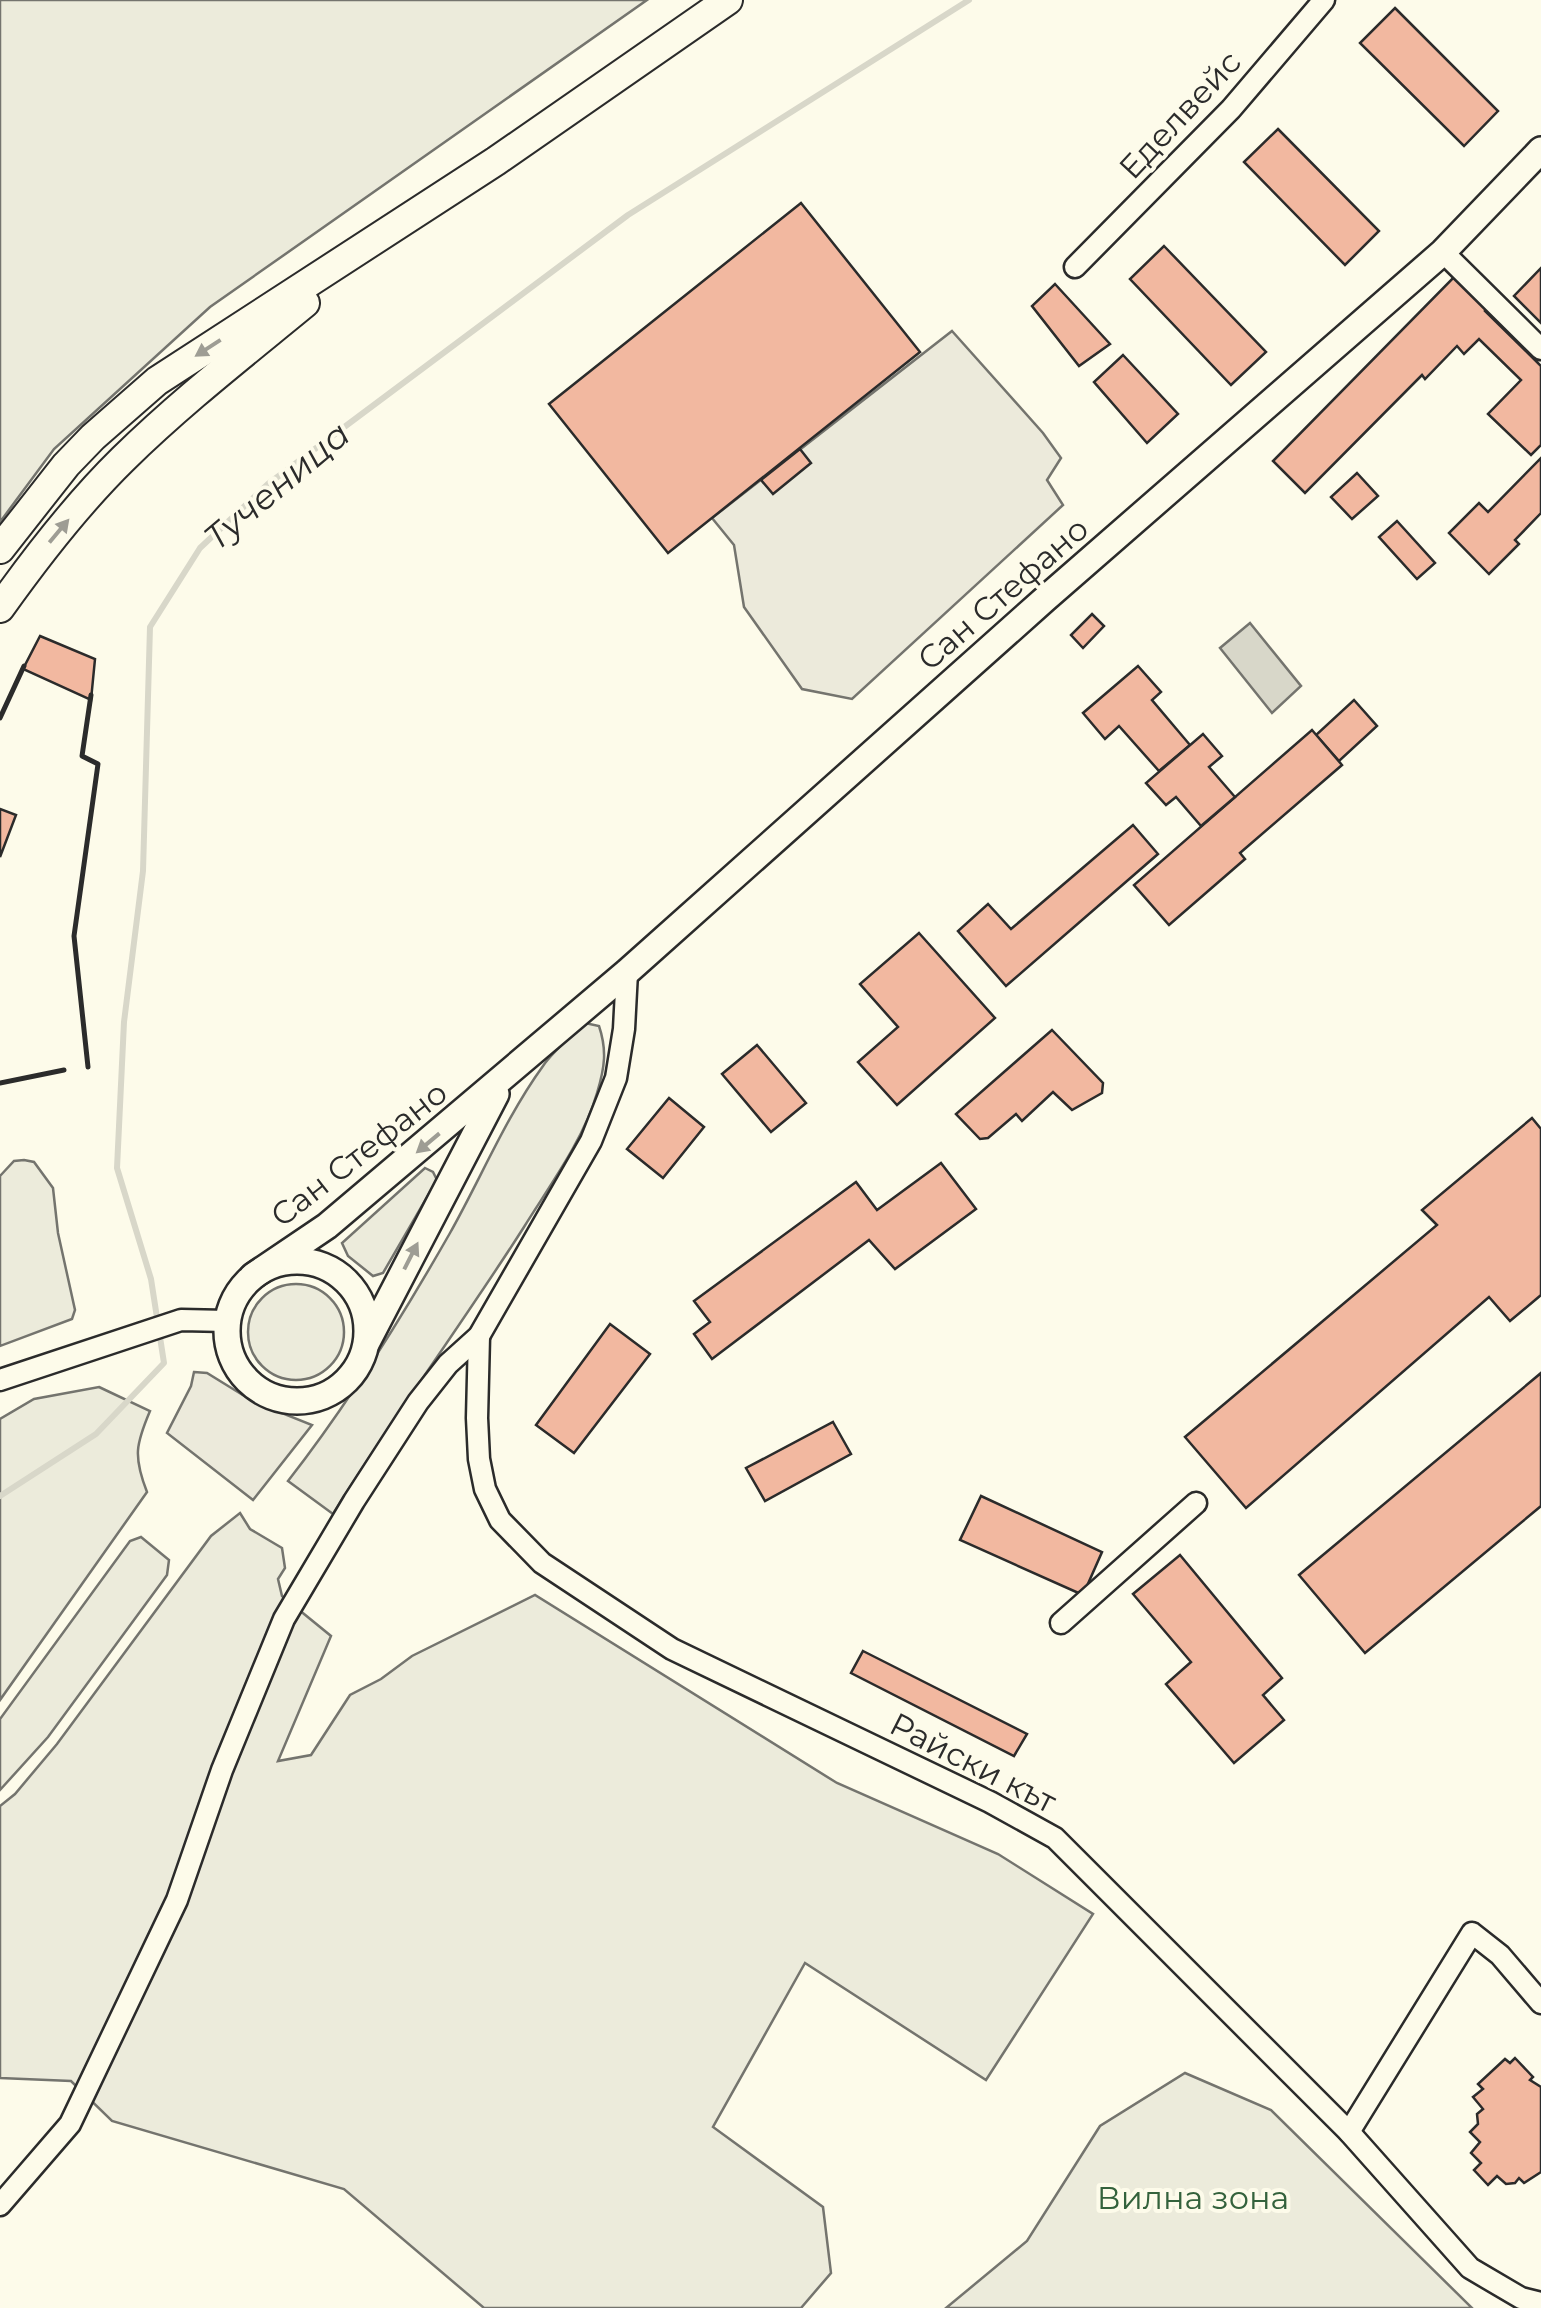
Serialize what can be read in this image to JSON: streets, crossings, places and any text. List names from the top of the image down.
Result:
{
  "streets": {
    "street": ["Еделвейс", "Сан Стефано", "Райски кът"]
  },
  "water": ["Тученица"],
  "parks": ["Вилна зона"]
}
